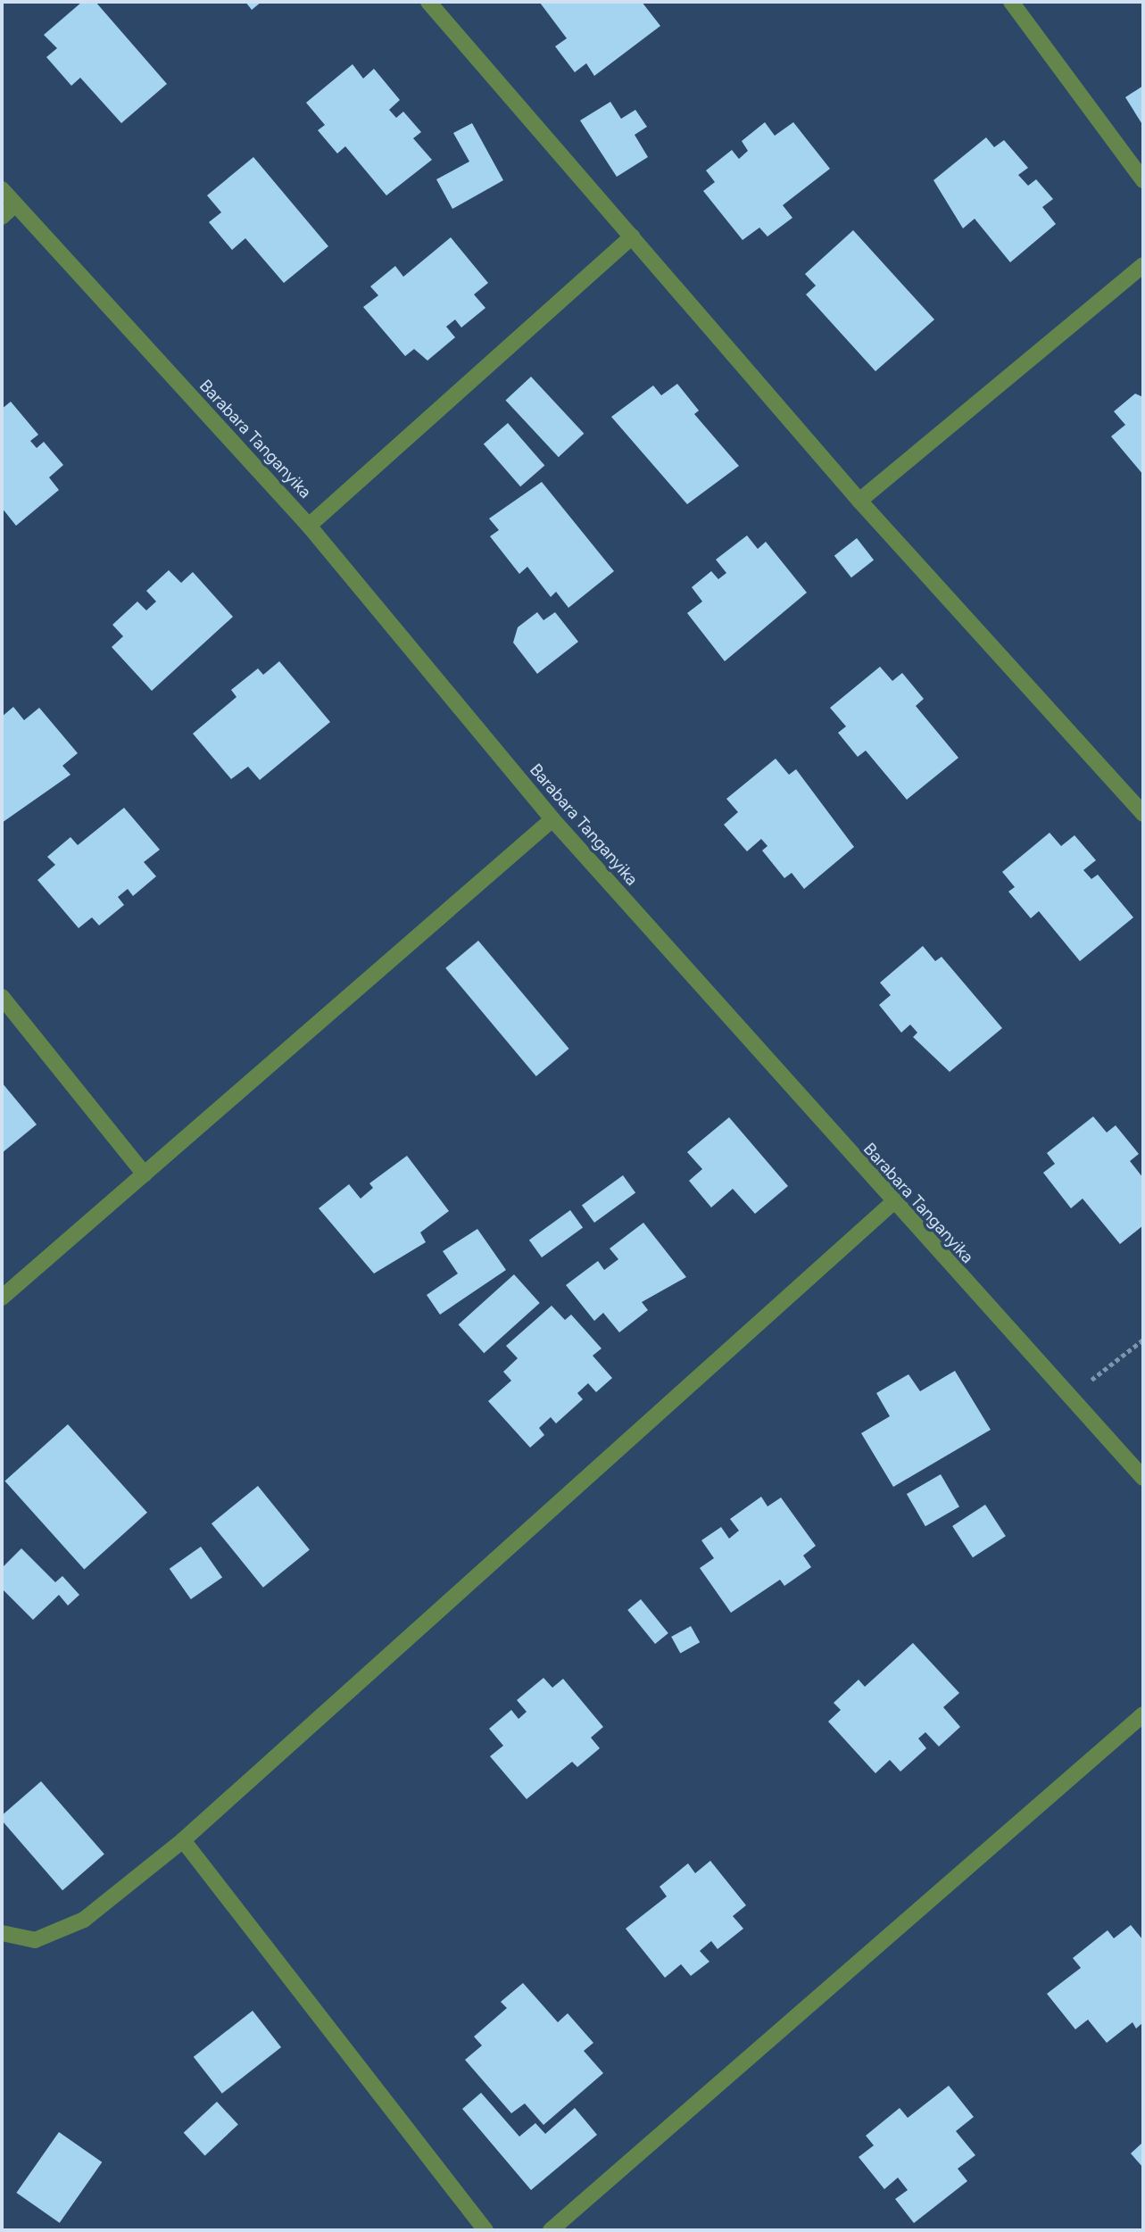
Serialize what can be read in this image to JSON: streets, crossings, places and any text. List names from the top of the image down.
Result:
{
  "streets": {
    "street": ["Barabara Tanganyika"]
  }
}
